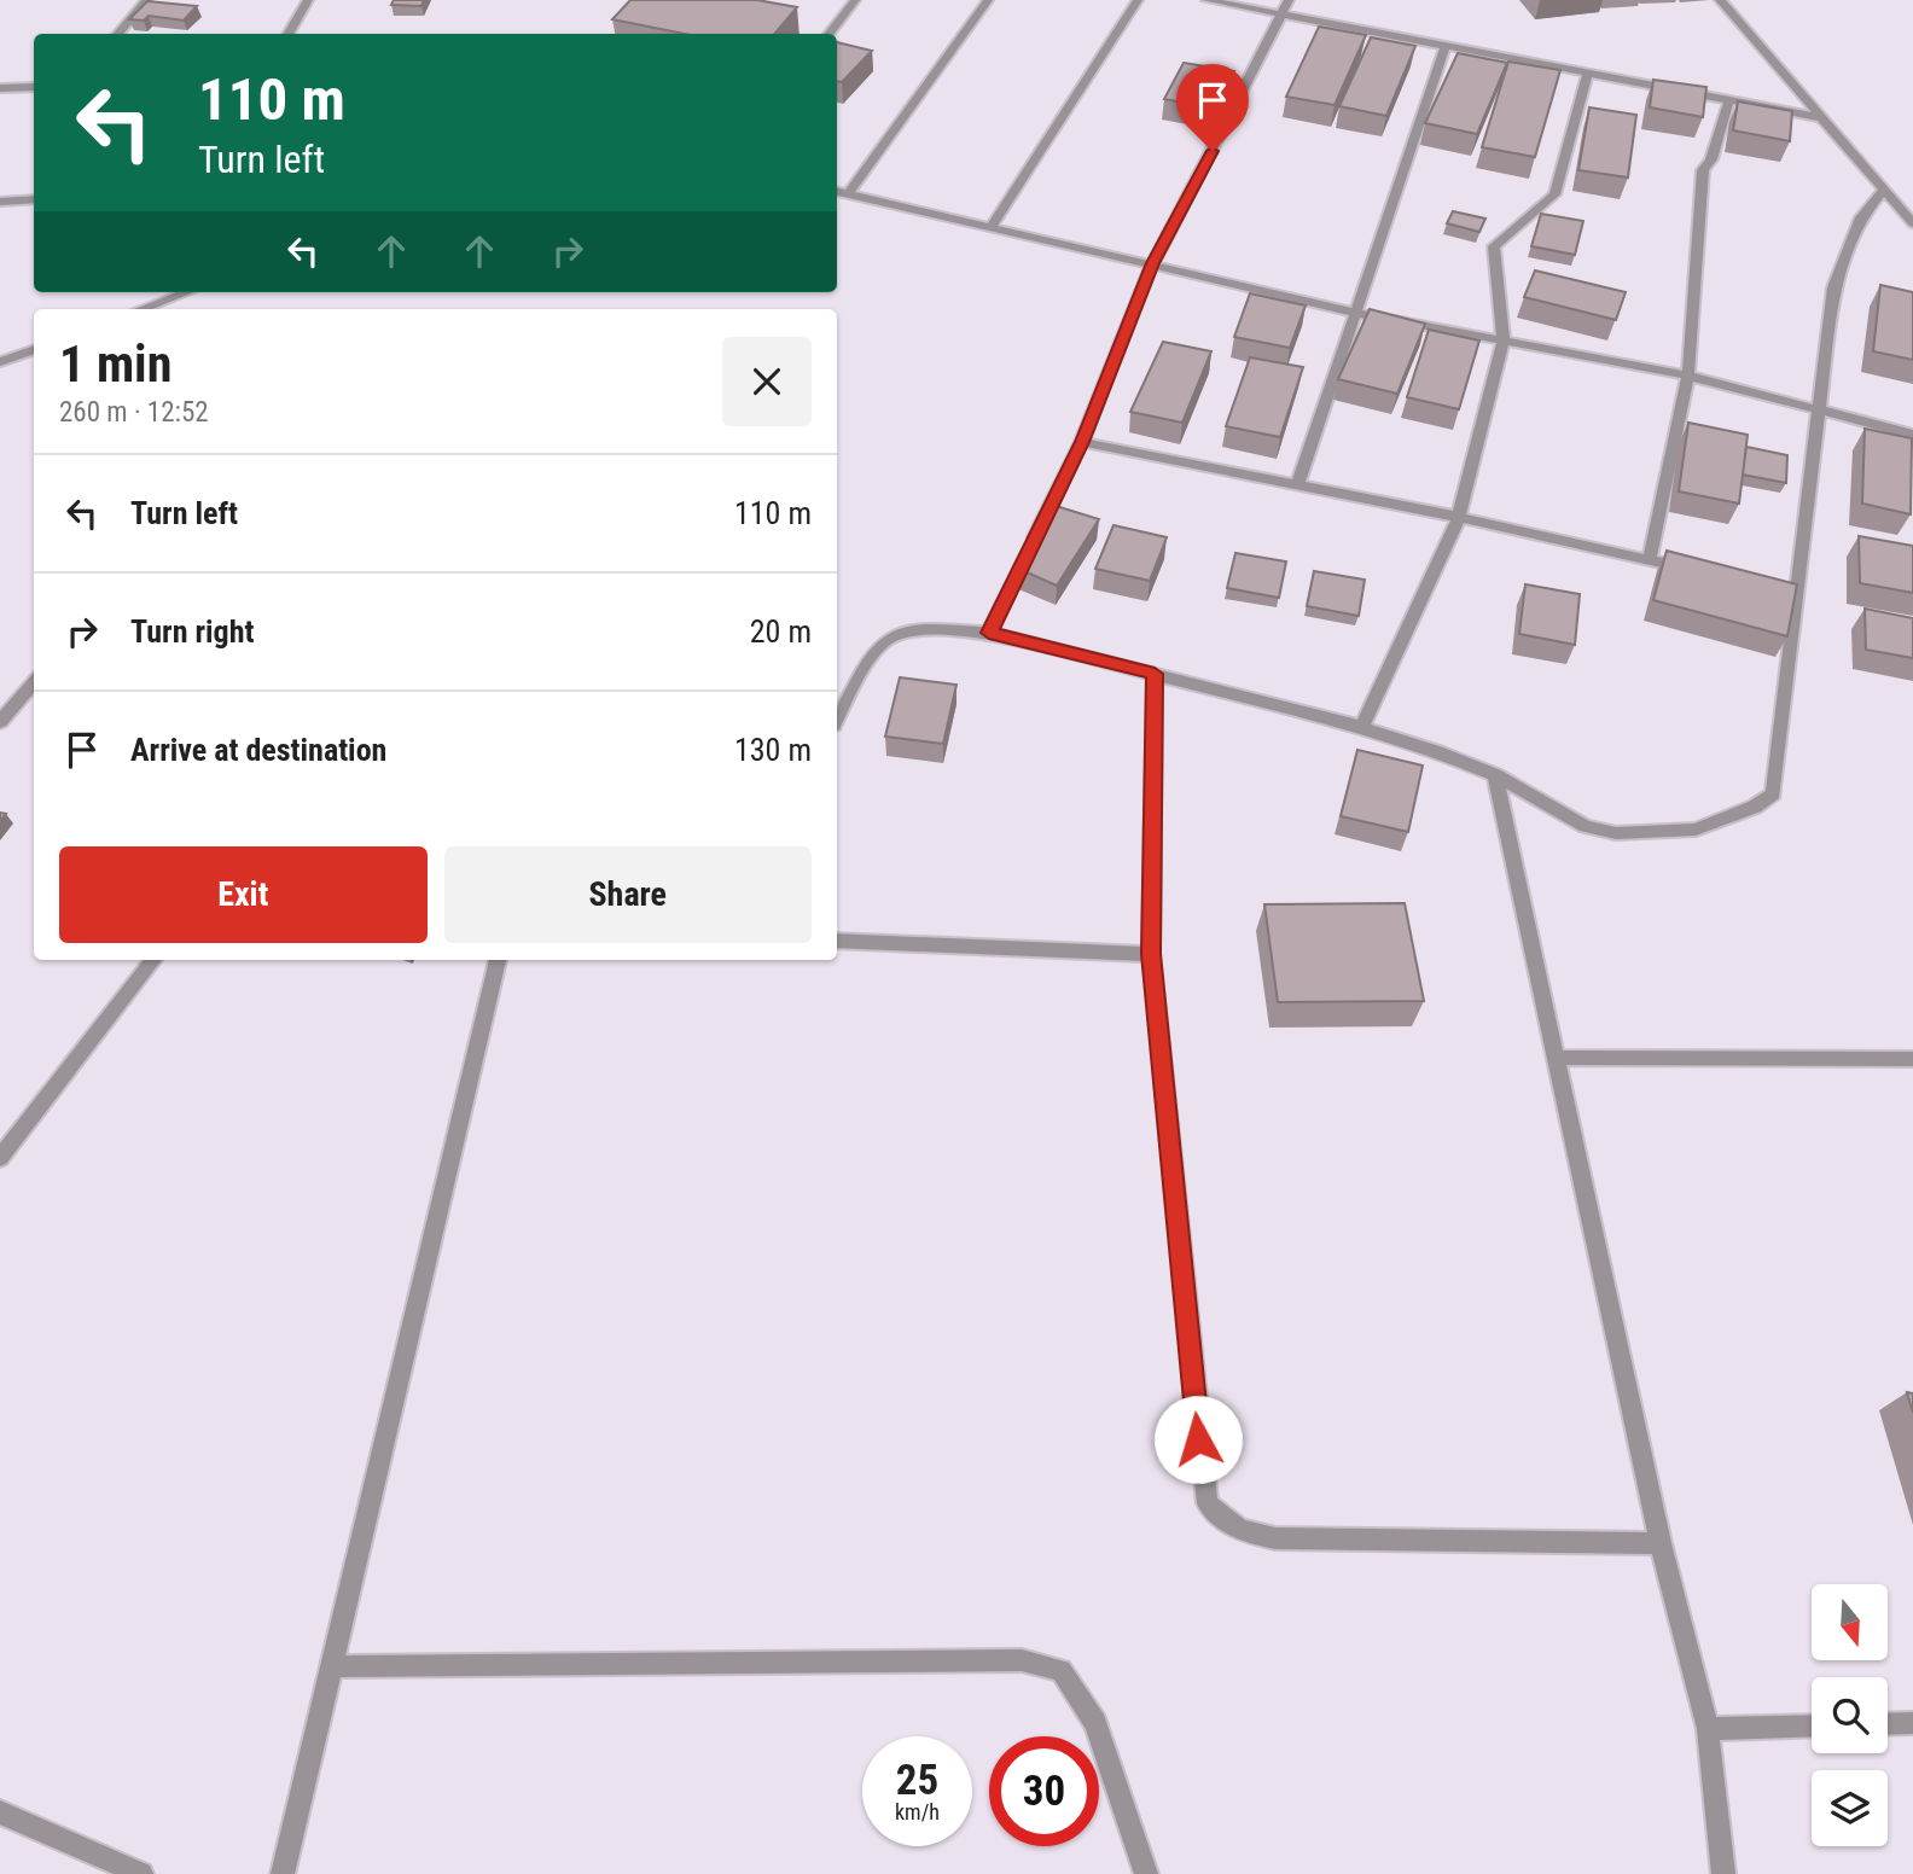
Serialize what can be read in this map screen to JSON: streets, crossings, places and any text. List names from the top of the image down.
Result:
{
  "north": "bottom",
  "page": {
    "turn": ["110 m", "Turn left"],
    "heading": ["1 min", "260 m · 12:52"],
    "list": [
      {
        "name": "Turn left",
        "value": "110 m"
      },
      {
        "name": "Turn right",
        "value": "20 m"
      },
      {
        "name": "Arrive at destination",
        "value": "130 m"
      }
    ],
    "buttons": ["Exit", "Share"],
    "speed": "25 km/h",
    "limit": "30"
  }
}
